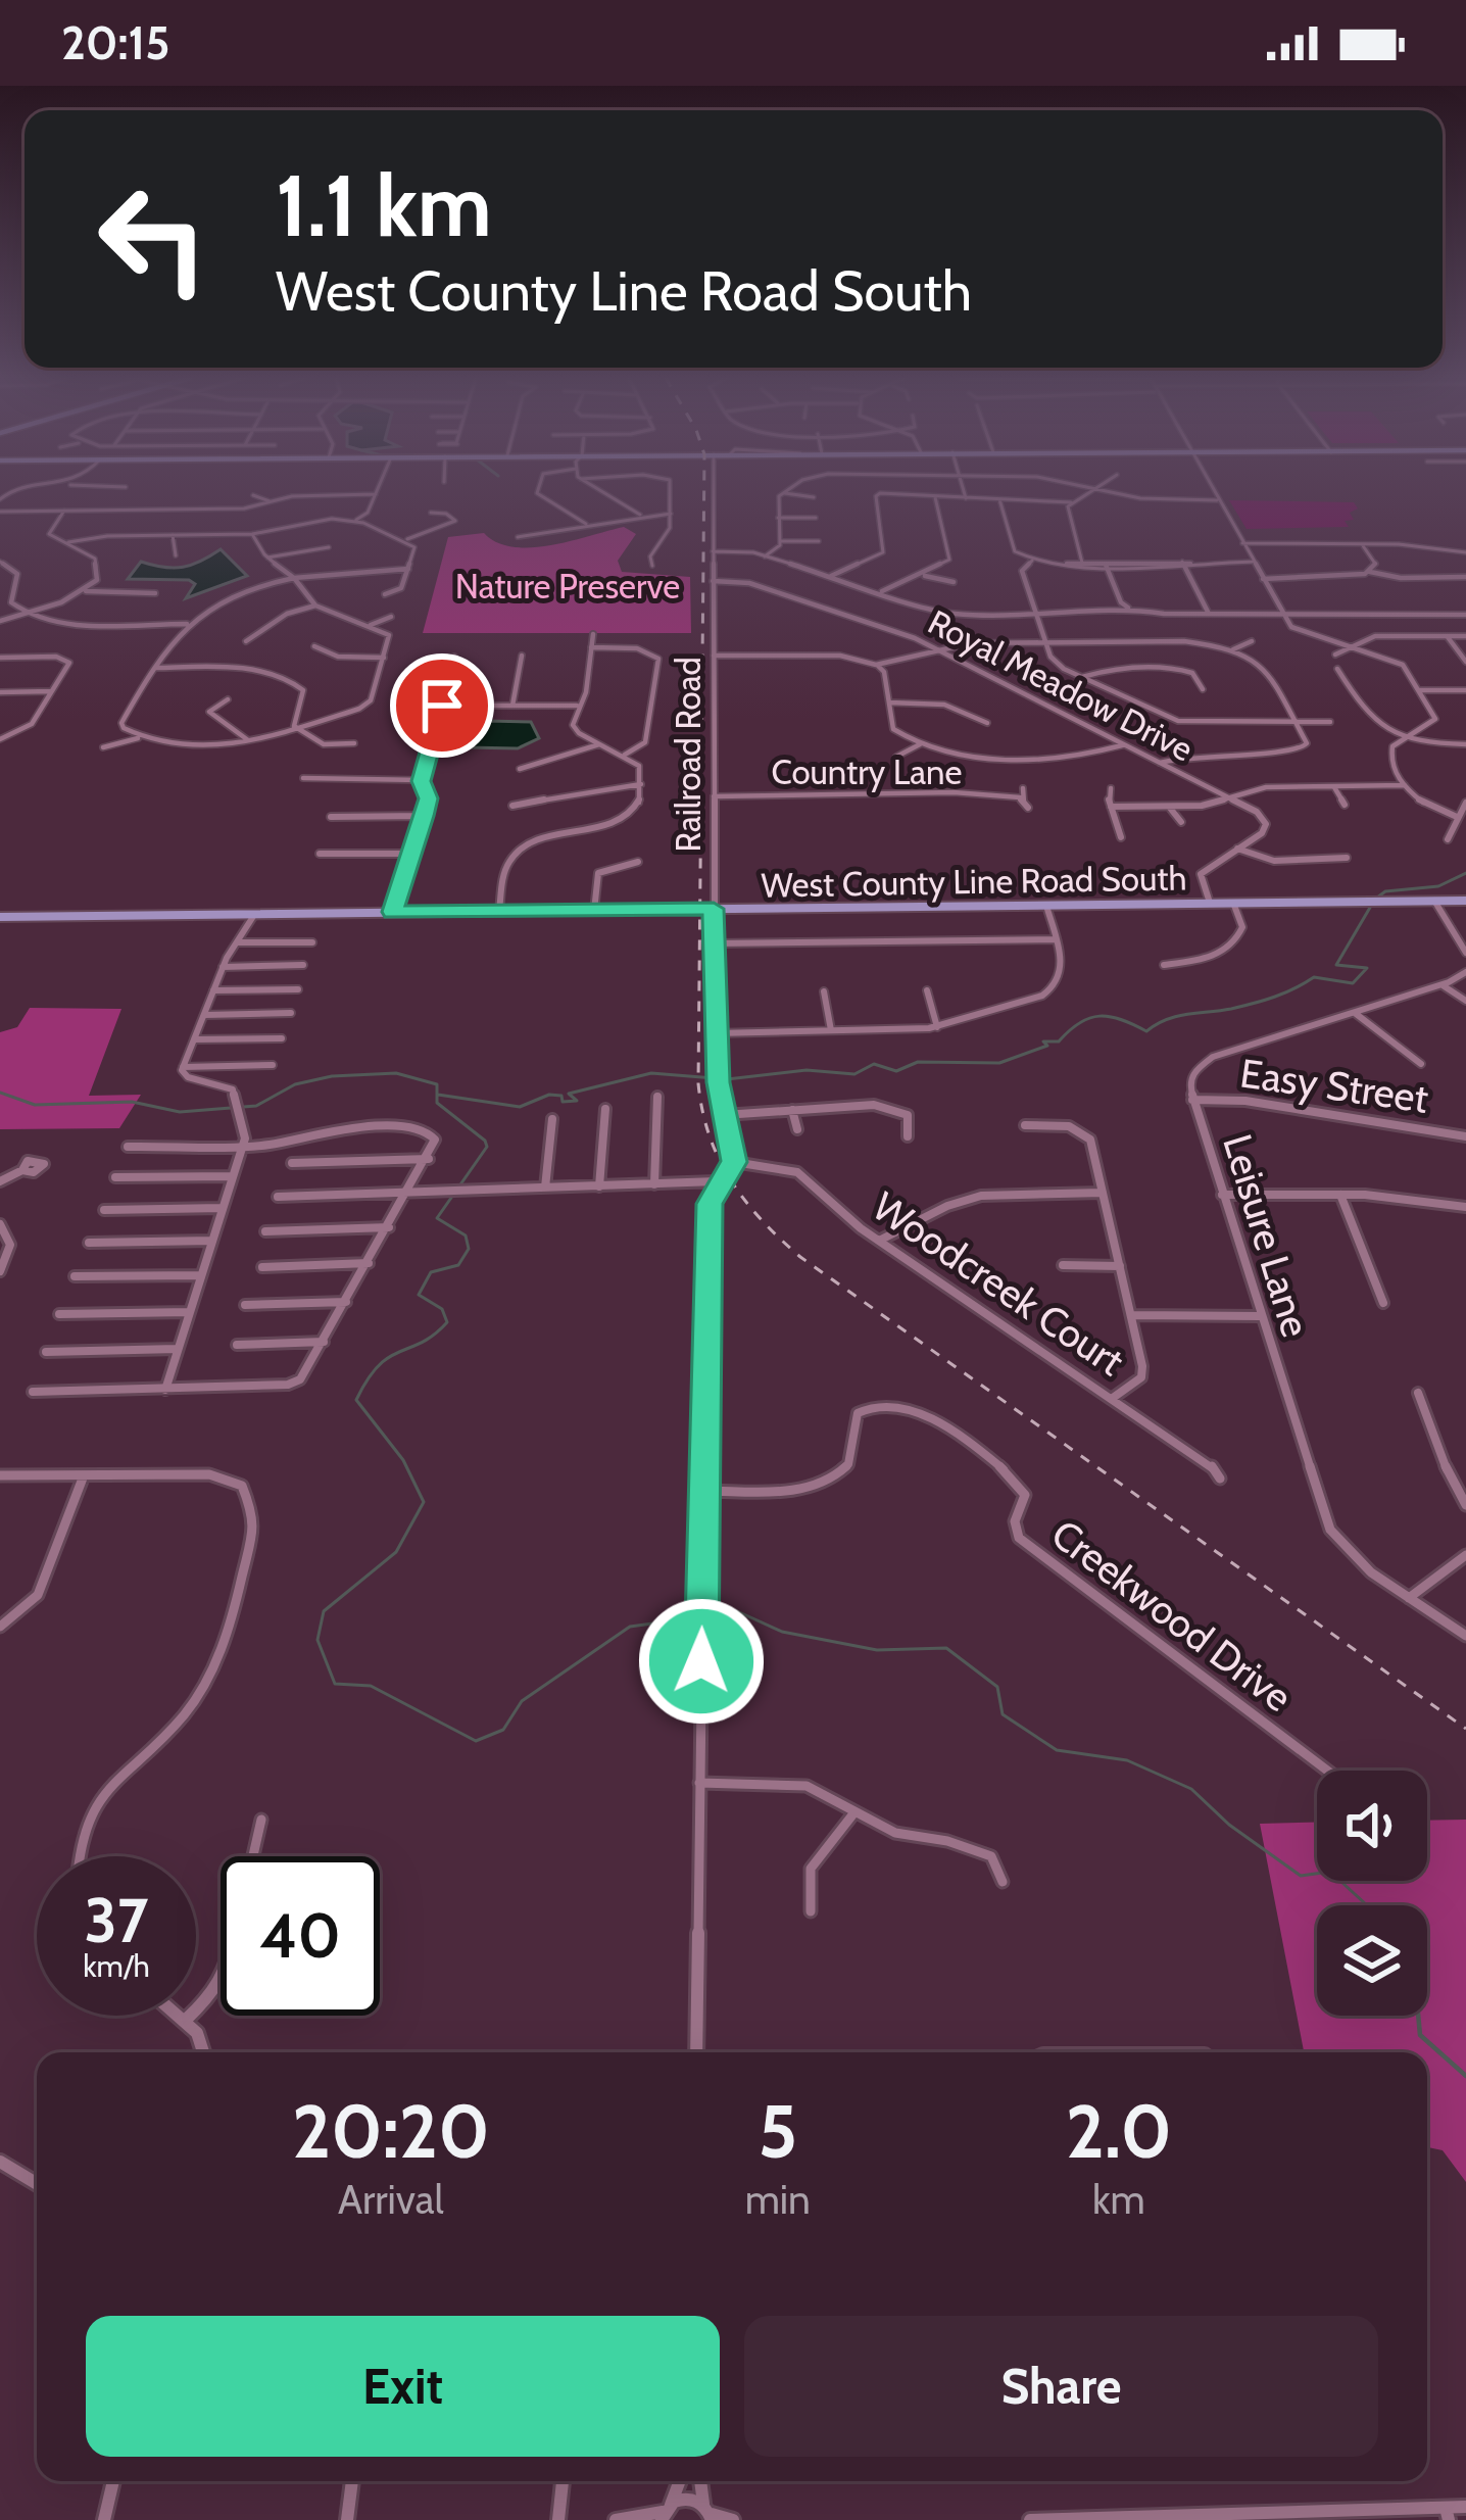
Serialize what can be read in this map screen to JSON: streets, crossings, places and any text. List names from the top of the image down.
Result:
{
  "streets": {
    "main road": ["West County Line Road South"],
    "street": [
      "Royal Meadow Drive",
      "Railroad Road",
      "Country Lane",
      "Easy Street",
      "Leisure Lane",
      "Woodcreek Court",
      "Creekwood Drive"
    ]
  },
  "crossings": [
    ["Royal Meadow Drive", "Railroad Road"],
    ["Royal Meadow Drive", "West County Line Road South"],
    ["Railroad Road", "Country Lane"],
    ["Railroad Road", "West County Line Road South"],
    ["Railroad Road", "Woodcreek Court"],
    ["Easy Street", "Leisure Lane"]
  ],
  "parks": ["Nature Preserve"],
  "page": {
    "status": "20:15",
    "turn": ["1.1 km", "West County Line Road South"],
    "speed": "37 km/h",
    "limit": "40",
    "eta": [
      "20:20",
      "Arrival",
      "5",
      "min",
      "2.0",
      "km"
    ],
    "buttons": ["Exit", "Share"]
  }
}
